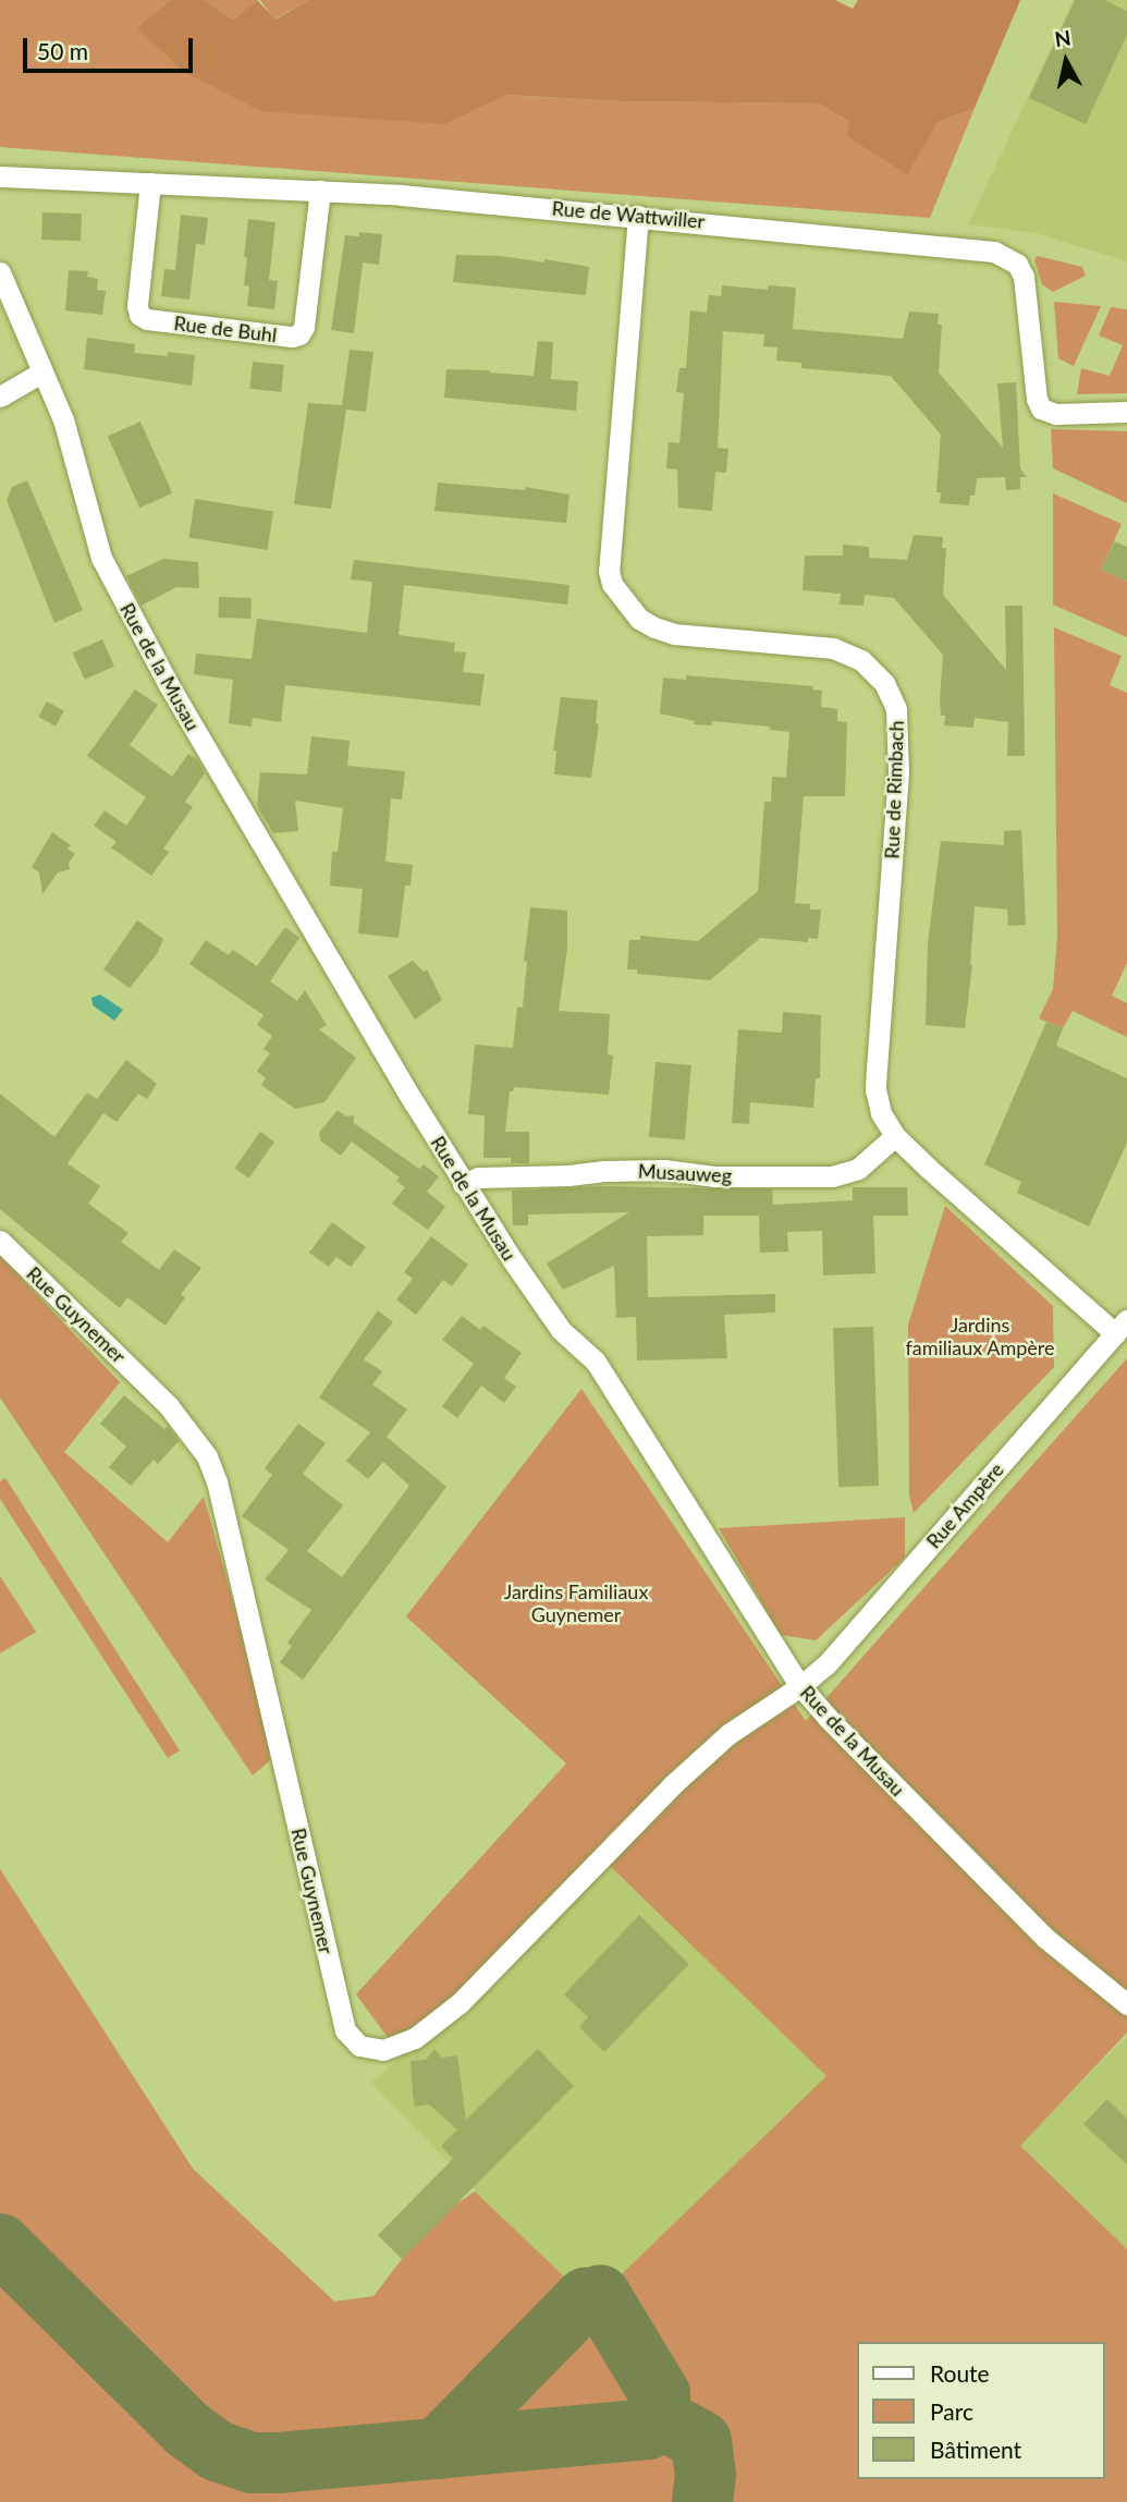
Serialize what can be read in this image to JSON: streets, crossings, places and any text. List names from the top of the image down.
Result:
{
  "streets": {
    "street": [
      "Rue de Wattwiller",
      "Rue de Buhl",
      "Rue de la Musau",
      "Rue de Rimbach",
      "Musauweg",
      "Rue Guynemer",
      "Rue Ampère"
    ]
  },
  "crossings": [
    ["Rue de Wattwiller", "Rue de Buhl"],
    ["Rue de Wattwiller", "Rue de Rimbach"],
    ["Rue de la Musau", "Musauweg"],
    ["Rue de la Musau", "Rue Guynemer"],
    ["Rue de la Musau", "Rue Ampère"],
    ["Rue de Rimbach", "Musauweg"],
    ["Rue de Rimbach", "Rue Ampère"],
    ["Rue Guynemer", "Rue Ampère"]
  ],
  "parks": ["Jardins familiaux Ampère", "Jardins Familiaux Guynemer"],
  "legend": ["Route", "Parc", "Bâtiment"],
  "scale_bar": "50 m",
  "north": "top"
}
